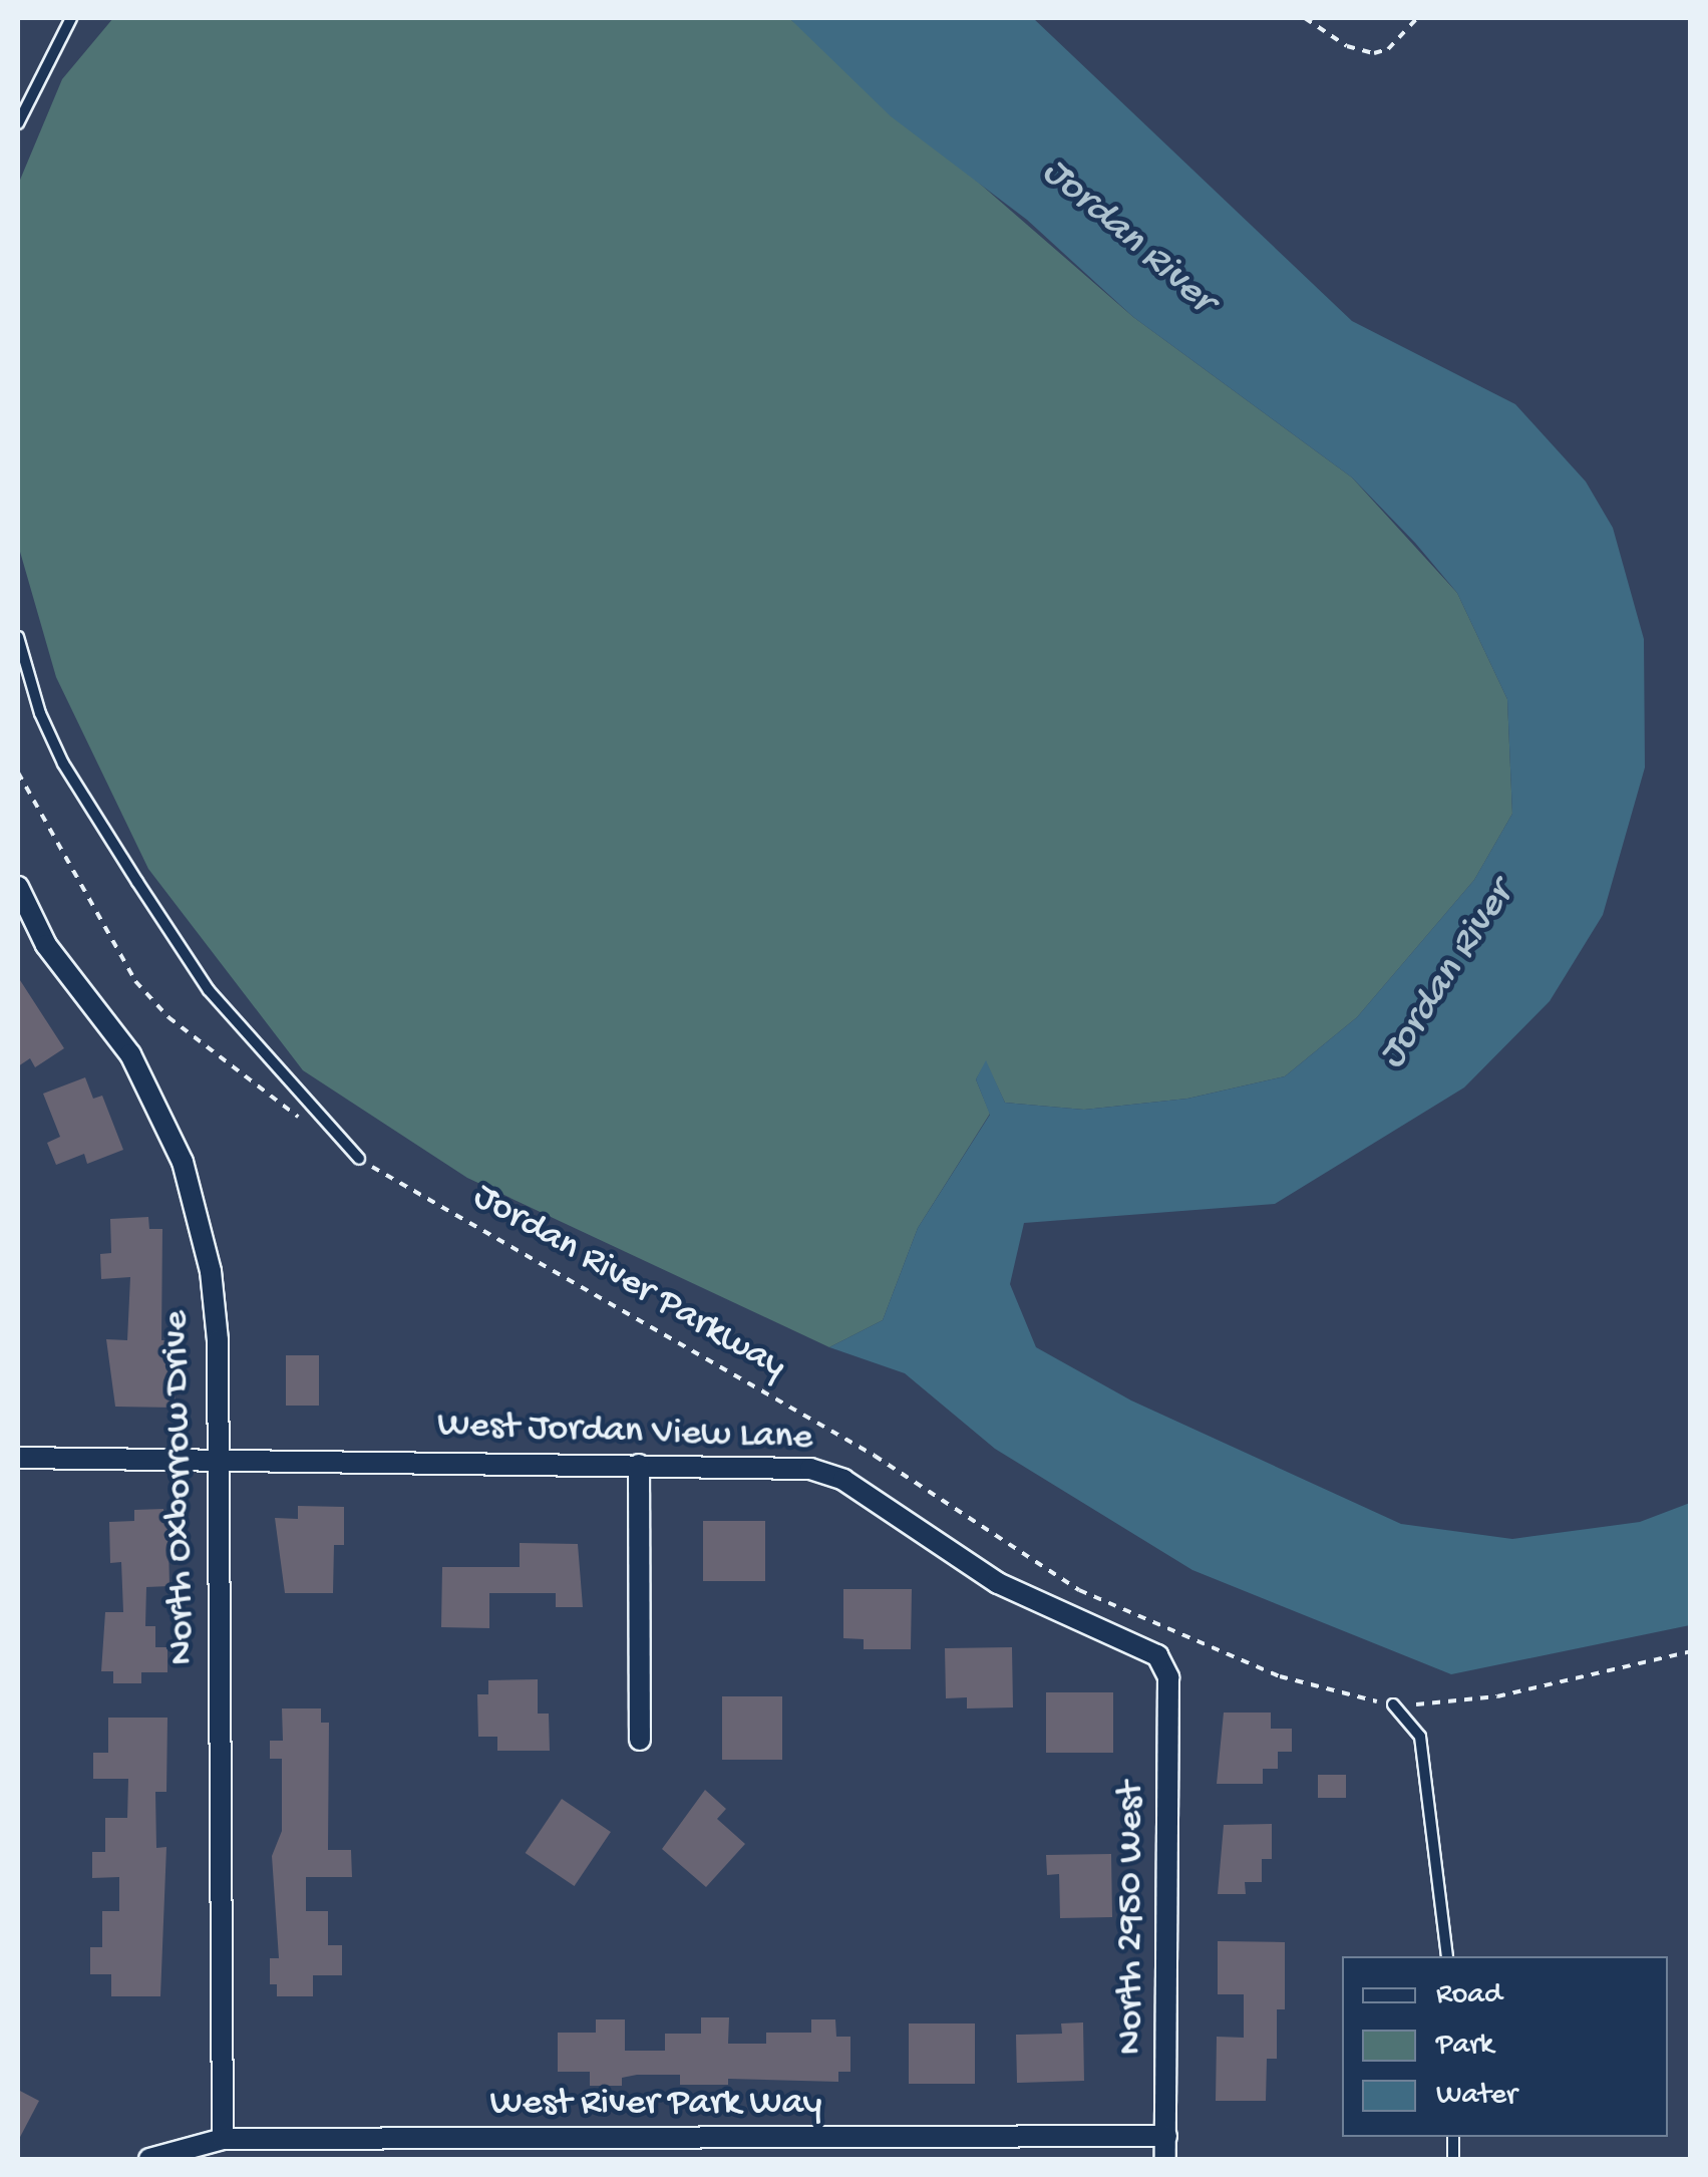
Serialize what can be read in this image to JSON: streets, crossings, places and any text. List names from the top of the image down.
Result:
{
  "streets": {
    "street": [
      "West Jordan View Lane",
      "North Oxborrow Drive",
      "North 2950 West",
      "West River Park Way"
    ],
    "path": ["Jordan River Parkway"]
  },
  "crossings": [
    ["West Jordan View Lane", "North Oxborrow Drive"],
    ["West Jordan View Lane", "North 2950 West"],
    ["North Oxborrow Drive", "West River Park Way"],
    ["North 2950 West", "West River Park Way"]
  ],
  "water": ["Jordan River"],
  "legend": ["Road", "Park", "Water"]
}
